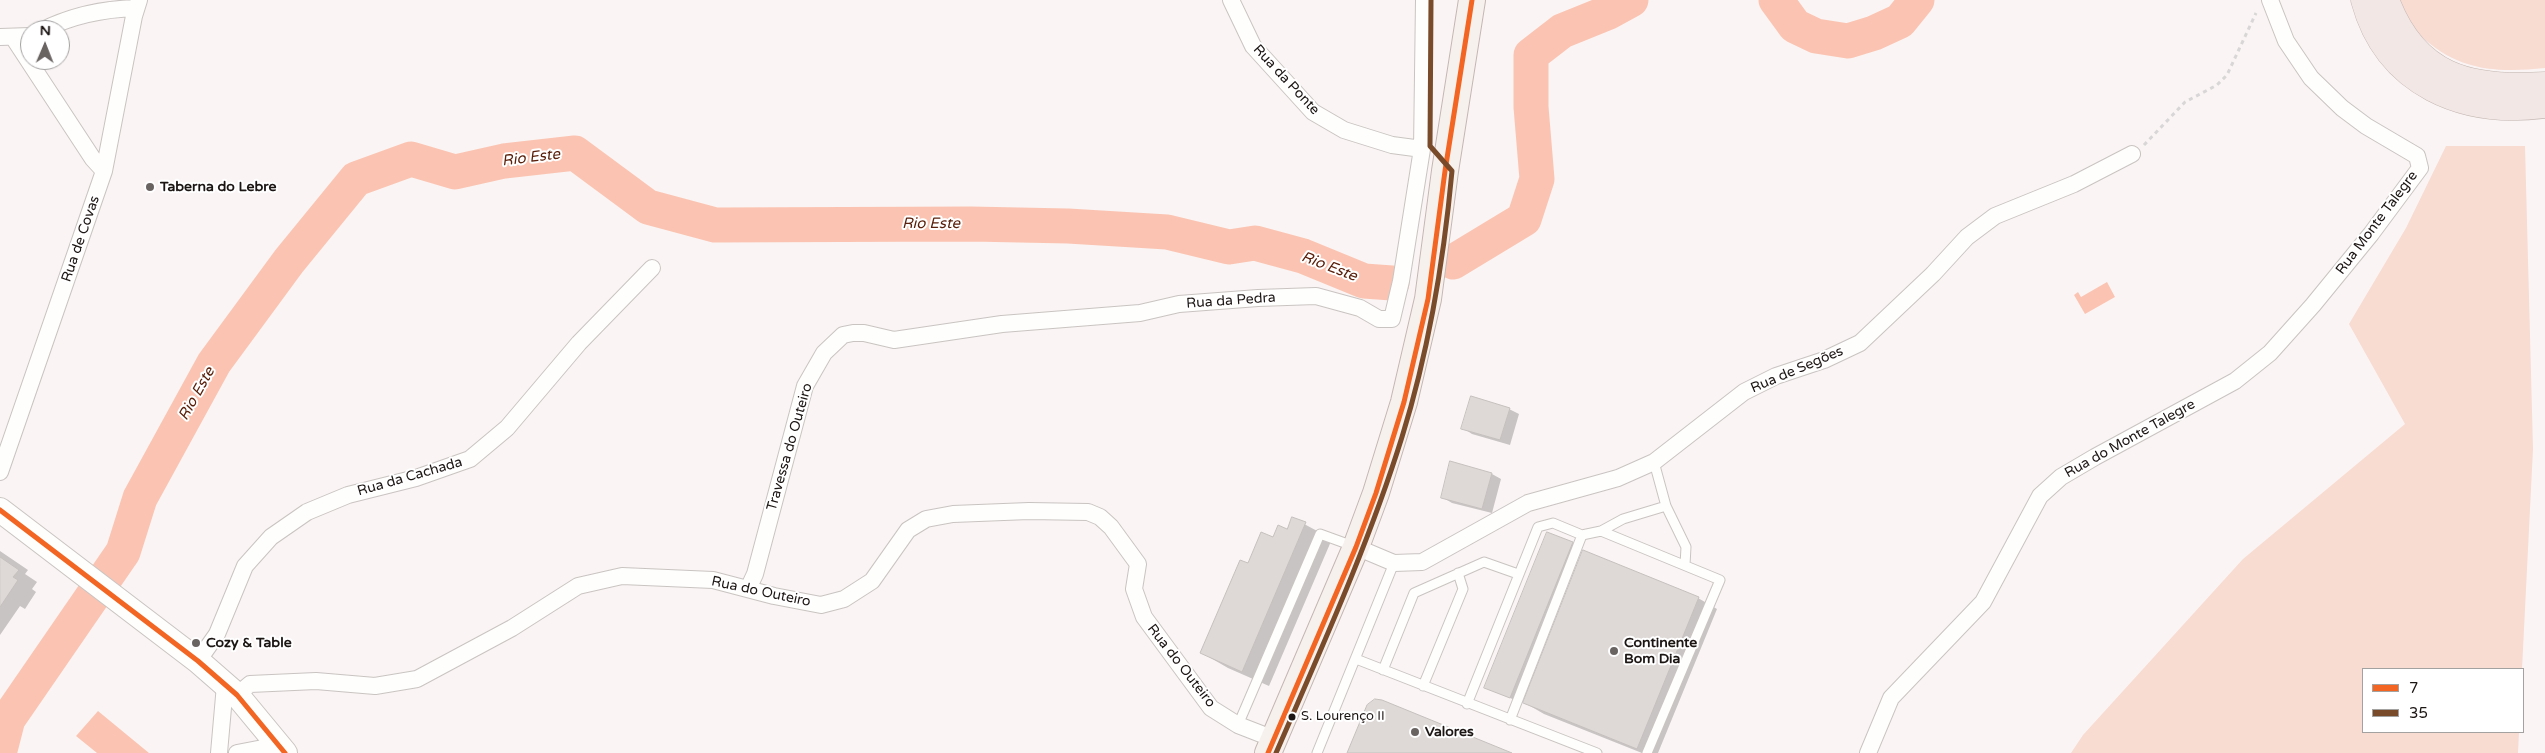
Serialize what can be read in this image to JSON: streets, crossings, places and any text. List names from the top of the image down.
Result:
{
  "streets": {
    "street": [
      "Rua da Ponte",
      "Rua Monte Talegre",
      "Rua de Covas",
      "Rua da Pedra",
      "Rua de Segões",
      "Rua do Monte Talegre",
      "Travessa do Outeiro",
      "Rua da Cachada",
      "Rua do Outeiro"
    ]
  },
  "crossings": [
    ["Rua da Ponte", "Rua da Pedra"],
    ["Rua Monte Talegre", "Rua do Monte Talegre"],
    ["Rua da Pedra", "Travessa do Outeiro"],
    ["Travessa do Outeiro", "Rua do Outeiro"]
  ],
  "water": ["Rio Este"],
  "places": [
    "Taberna do Lebre",
    "Cozy & Table",
    "Continente Bom Dia",
    "S. Lourenço II",
    "Valores"
  ],
  "lines": ["transit line 7", "transit line 35"],
  "legend": ["7", "35"],
  "north": "top"
}
